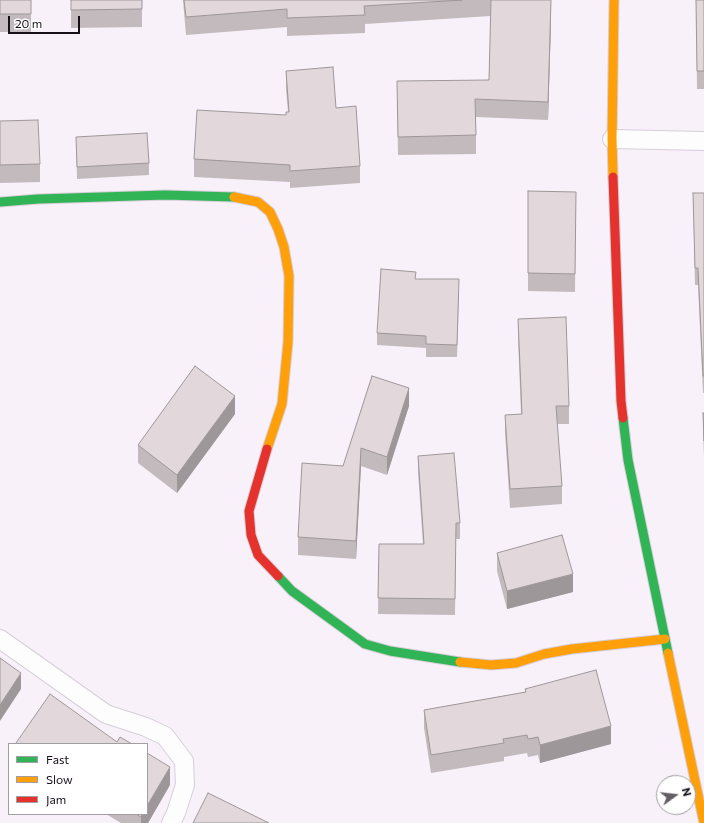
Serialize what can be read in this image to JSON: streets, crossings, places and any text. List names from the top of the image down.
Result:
{
  "legend": ["Fast", "Slow", "Jam"],
  "scale_bar": "20 m",
  "north": "right"
}
